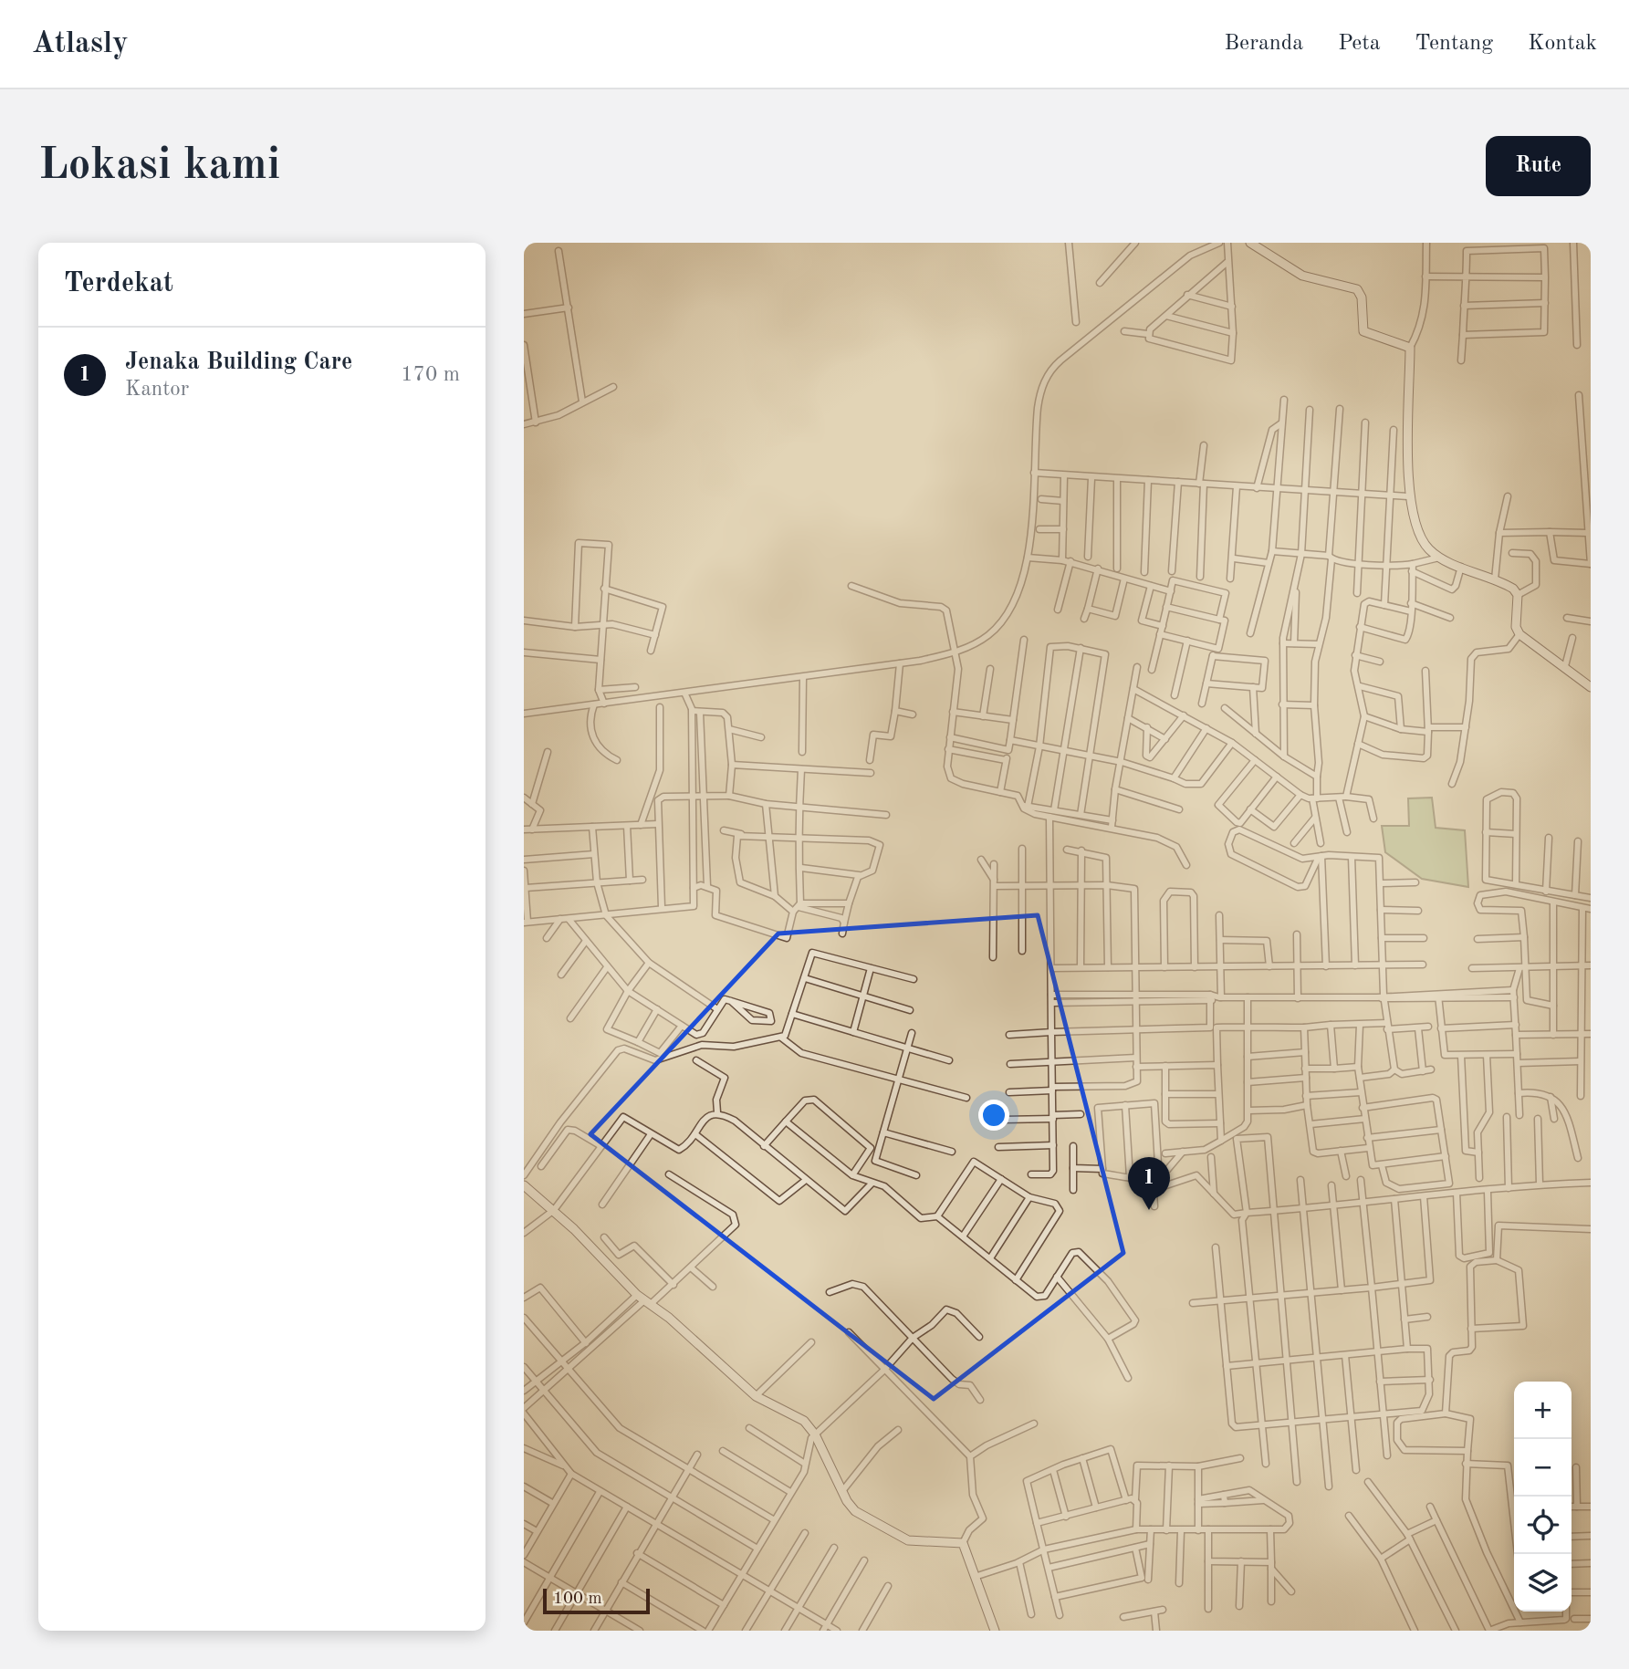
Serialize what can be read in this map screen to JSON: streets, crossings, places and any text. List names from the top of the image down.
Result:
{
  "scale_bar": "100 m",
  "page": {
    "header": "Atlasly",
    "nav": [
      "Beranda",
      "Peta",
      "Tentang",
      "Kontak"
    ],
    "buttons": "Rute",
    "title": "Lokasi kami",
    "heading": "Terdekat",
    "list": [
      {
        "mark": "1",
        "name": "Jenaka Building Care",
        "note": "Kantor",
        "value": "170 m"
      }
    ],
    "pins": "1",
    "map_buttons": ["+", "−"],
    "scale": "100 m"
  }
}
